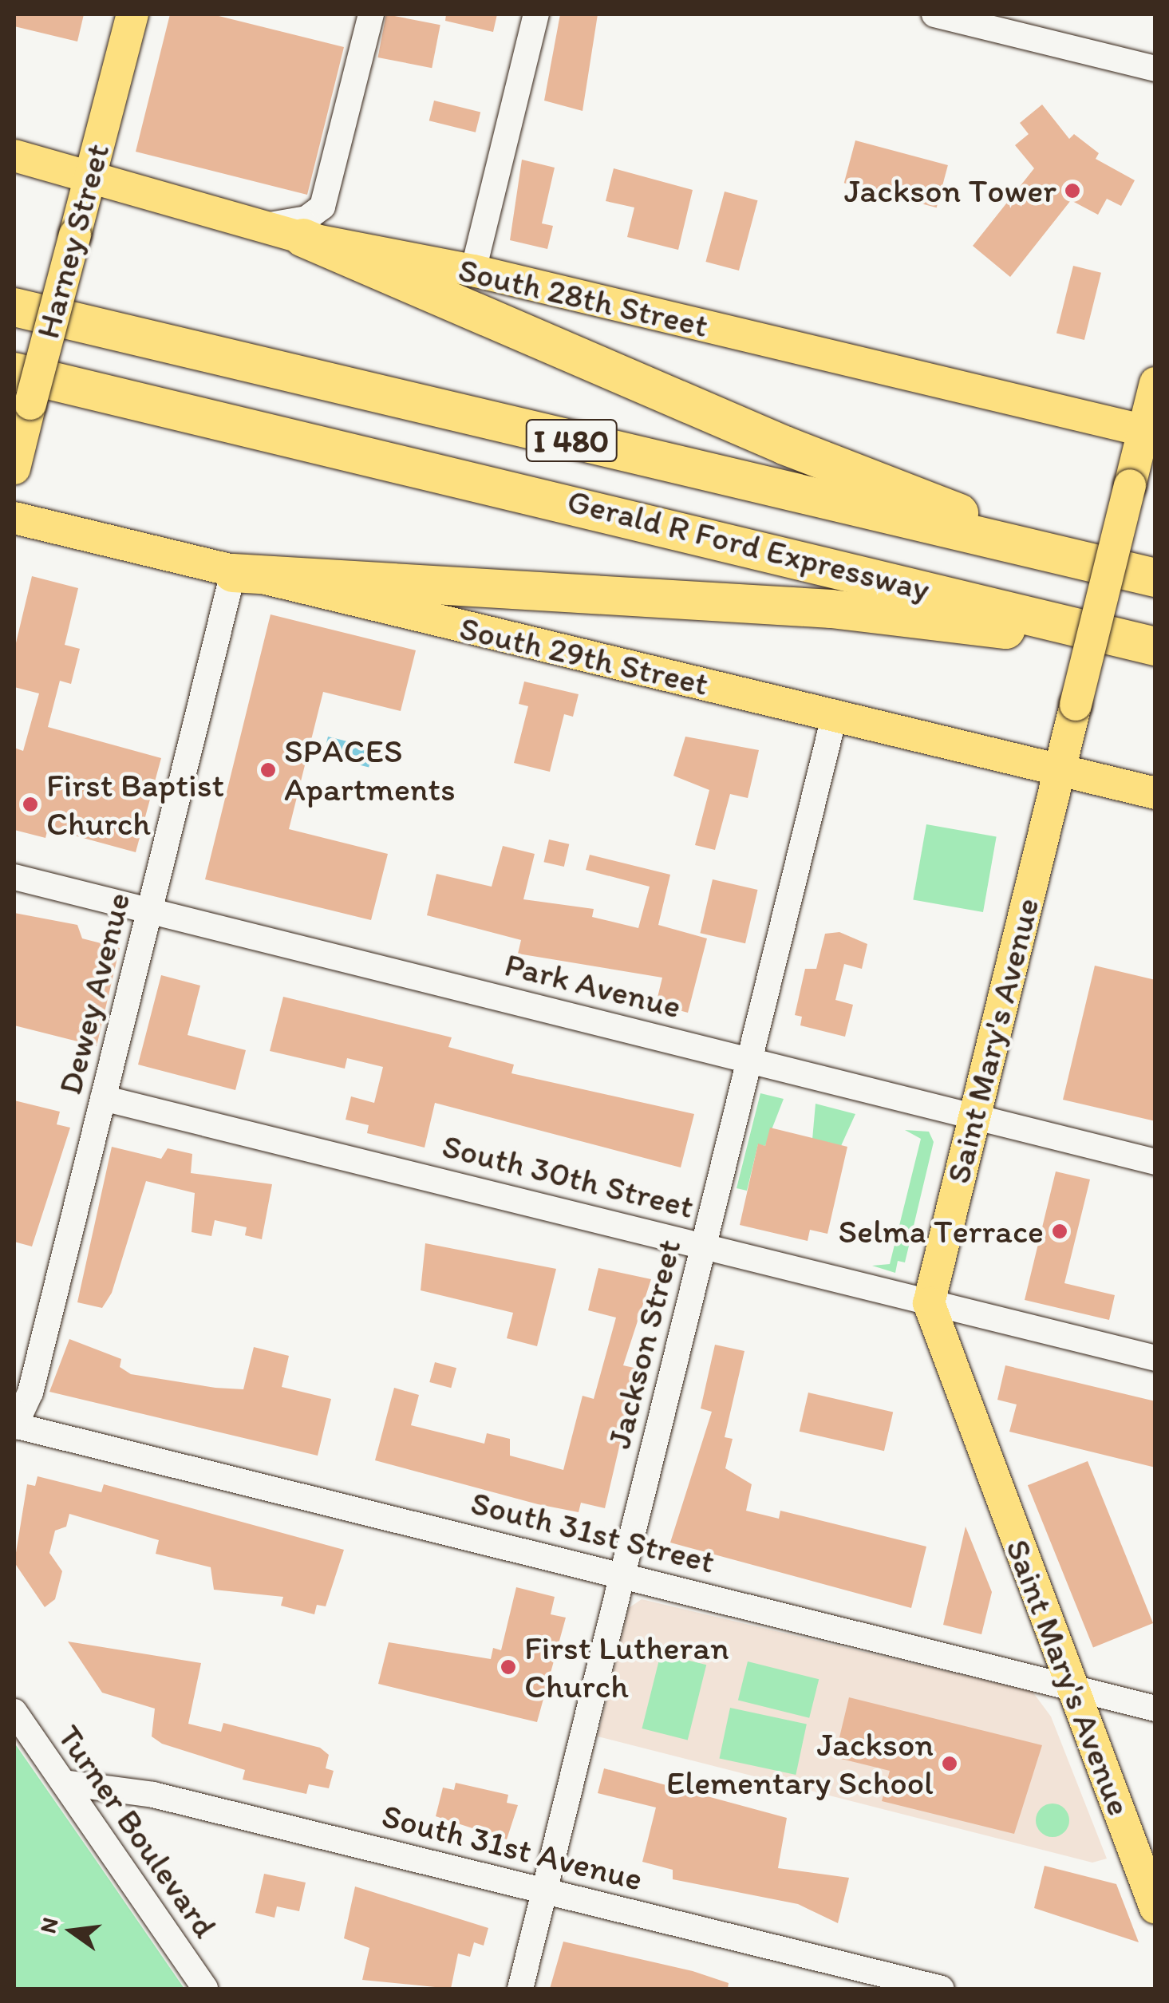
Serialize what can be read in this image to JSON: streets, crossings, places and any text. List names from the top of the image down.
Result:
{
  "streets": {
    "highway": ["I 480", "Gerald R Ford Expressway"],
    "main road": [
      "Harney Street",
      "South 28th Street",
      "South 29th Street",
      "Saint Mary's Avenue"
    ],
    "street": [
      "Park Avenue",
      "Dewey Avenue",
      "South 30th Street",
      "Jackson Street",
      "South 31st Street",
      "Turner Boulevard",
      "South 31st Avenue"
    ]
  },
  "crossings": [
    ["Harney Street", "South 28th Street"],
    ["South 28th Street", "Saint Mary's Avenue"],
    ["South 29th Street", "Dewey Avenue"],
    ["South 29th Street", "Saint Mary's Avenue"],
    ["South 29th Street", "Jackson Street"],
    ["Park Avenue", "Dewey Avenue"],
    ["Park Avenue", "Saint Mary's Avenue"],
    ["Park Avenue", "Jackson Street"],
    ["Dewey Avenue", "South 30th Street"],
    ["Dewey Avenue", "South 31st Street"],
    ["Saint Mary's Avenue", "South 30th Street"],
    ["Saint Mary's Avenue", "South 31st Street"],
    ["South 30th Street", "Jackson Street"],
    ["Jackson Street", "South 31st Street"],
    ["Jackson Street", "South 31st Avenue"],
    ["Turner Boulevard", "South 31st Avenue"]
  ],
  "places": [
    "Jackson Tower",
    "SPACES Apartments",
    "First Baptist Church",
    "Selma Terrace",
    "First Lutheran Church",
    "Jackson Elementary School"
  ],
  "north": "left"
}
